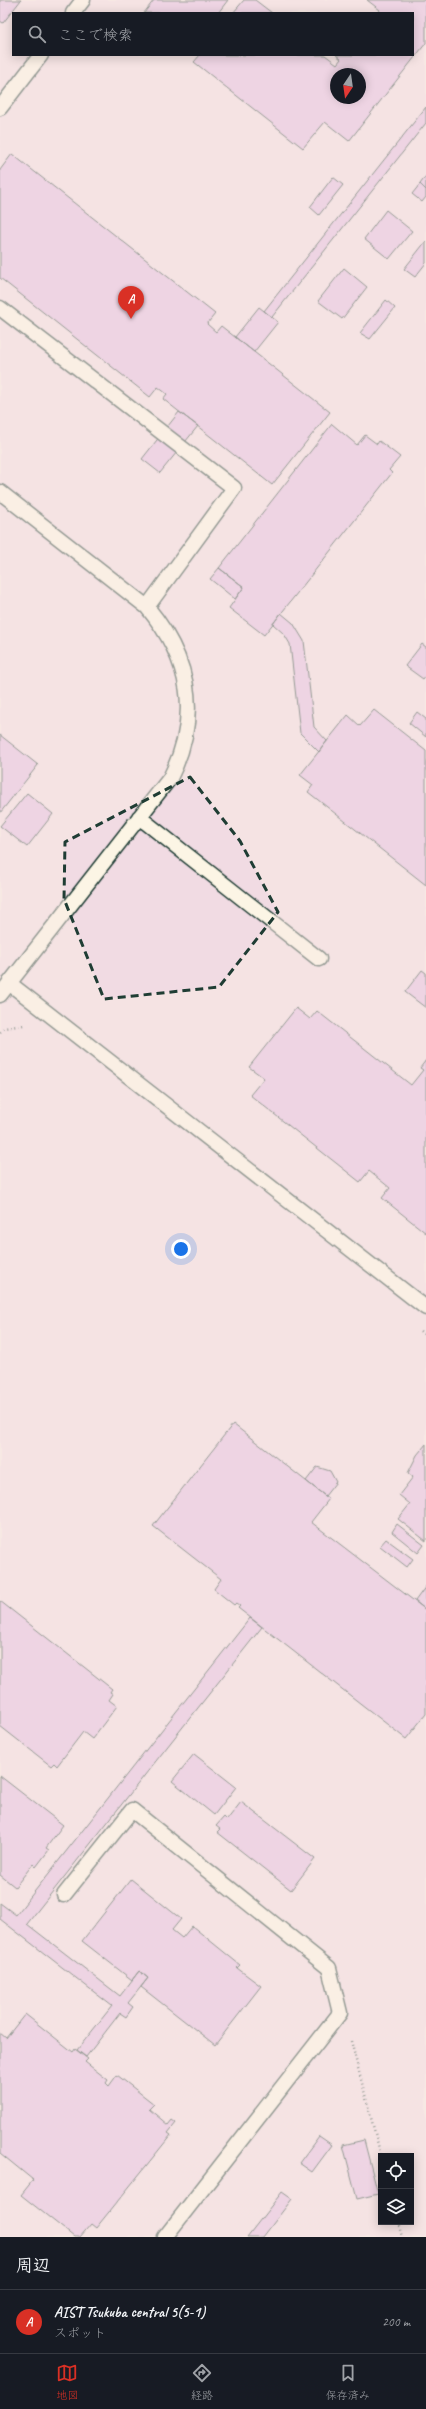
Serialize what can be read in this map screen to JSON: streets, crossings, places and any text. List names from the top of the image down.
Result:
{
  "north": "bottom",
  "page": {
    "search": "ここで検索",
    "pins": "A",
    "heading": "周辺",
    "list": [
      {
        "mark": "A",
        "name": "AIST Tsukuba central 5(5-1)",
        "note": "スポット",
        "value": "200 m"
      }
    ],
    "nav": ["地図", "経路", "保存済み"]
  }
}
